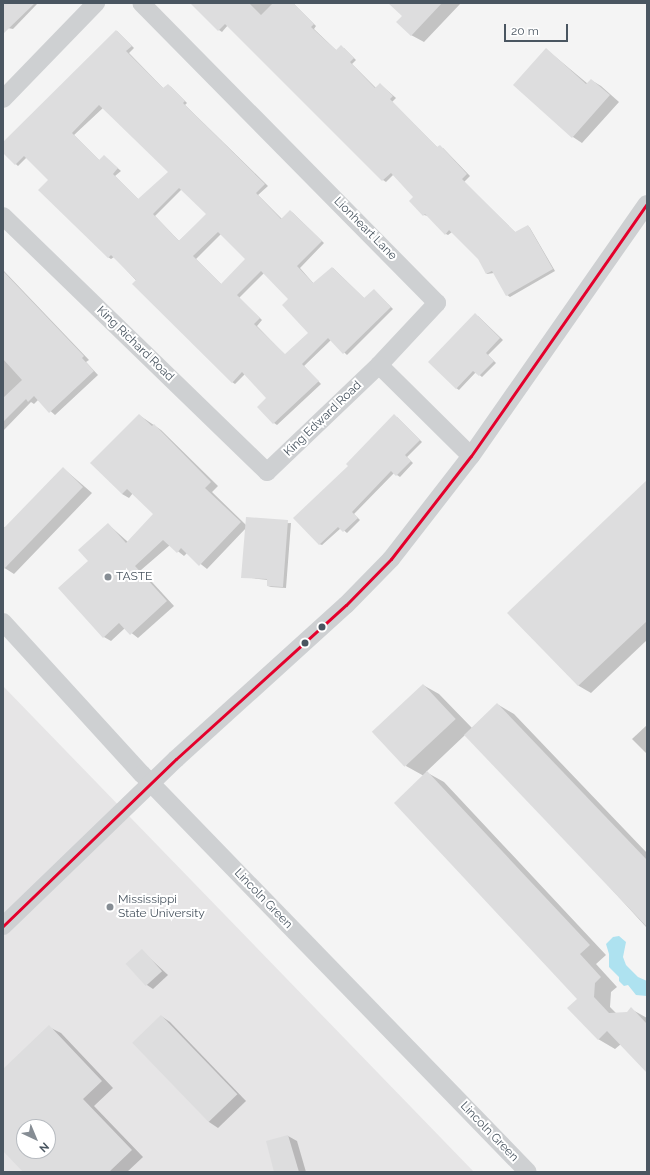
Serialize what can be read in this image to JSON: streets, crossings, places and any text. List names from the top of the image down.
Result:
{
  "streets": {
    "street": [
      "Lionheart Lane",
      "King Richard Road",
      "King Edward Road",
      "Lincoln Green"
    ]
  },
  "crossings": [
    ["Lionheart Lane", "King Edward Road"],
    ["King Richard Road", "King Edward Road"]
  ],
  "places": ["TASTE", "Mississippi State University"],
  "scale_bar": "20 m",
  "north": "bottom right"
}
